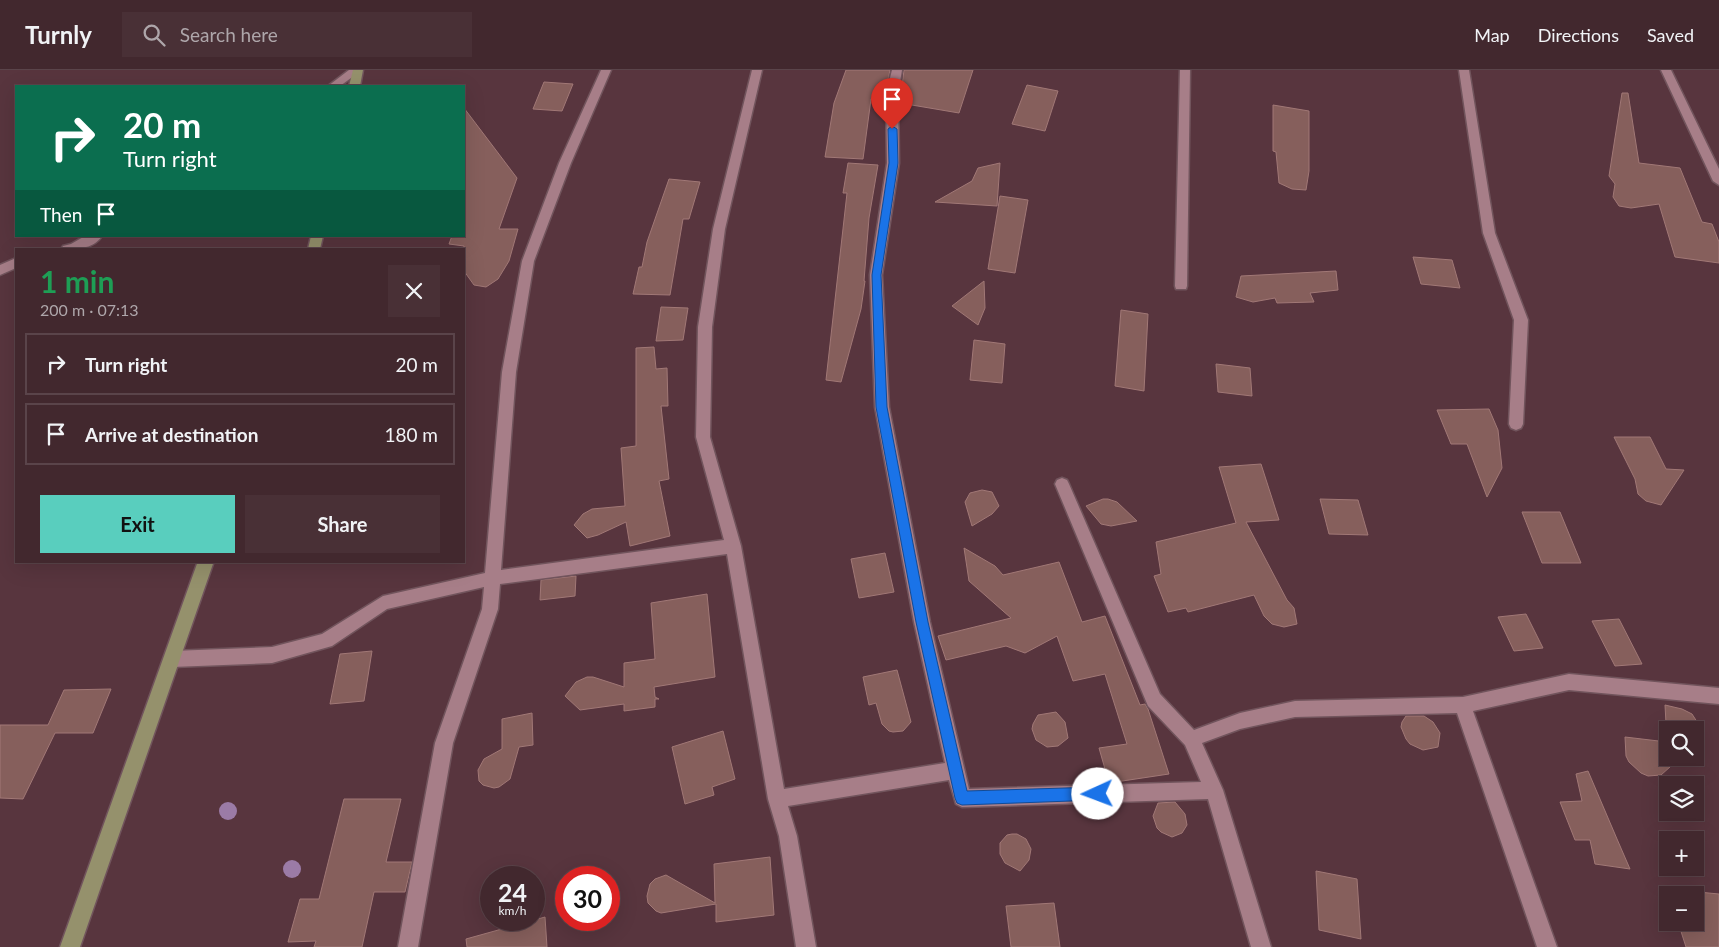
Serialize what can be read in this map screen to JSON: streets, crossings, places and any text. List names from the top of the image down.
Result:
{
  "page": {
    "header": "Turnly",
    "search": "Search here",
    "nav": ["Map", "Directions", "Saved"],
    "turn": ["20 m", "Turn right"],
    "then": "Then",
    "heading": ["1 min", "200 m · 07:13"],
    "list": [
      {
        "name": "Turn right",
        "value": "20 m"
      },
      {
        "name": "Arrive at destination",
        "value": "180 m"
      }
    ],
    "buttons": ["Exit", "Share"],
    "map_buttons": ["+", "−"],
    "speed": "24 km/h",
    "limit": "30"
  }
}
